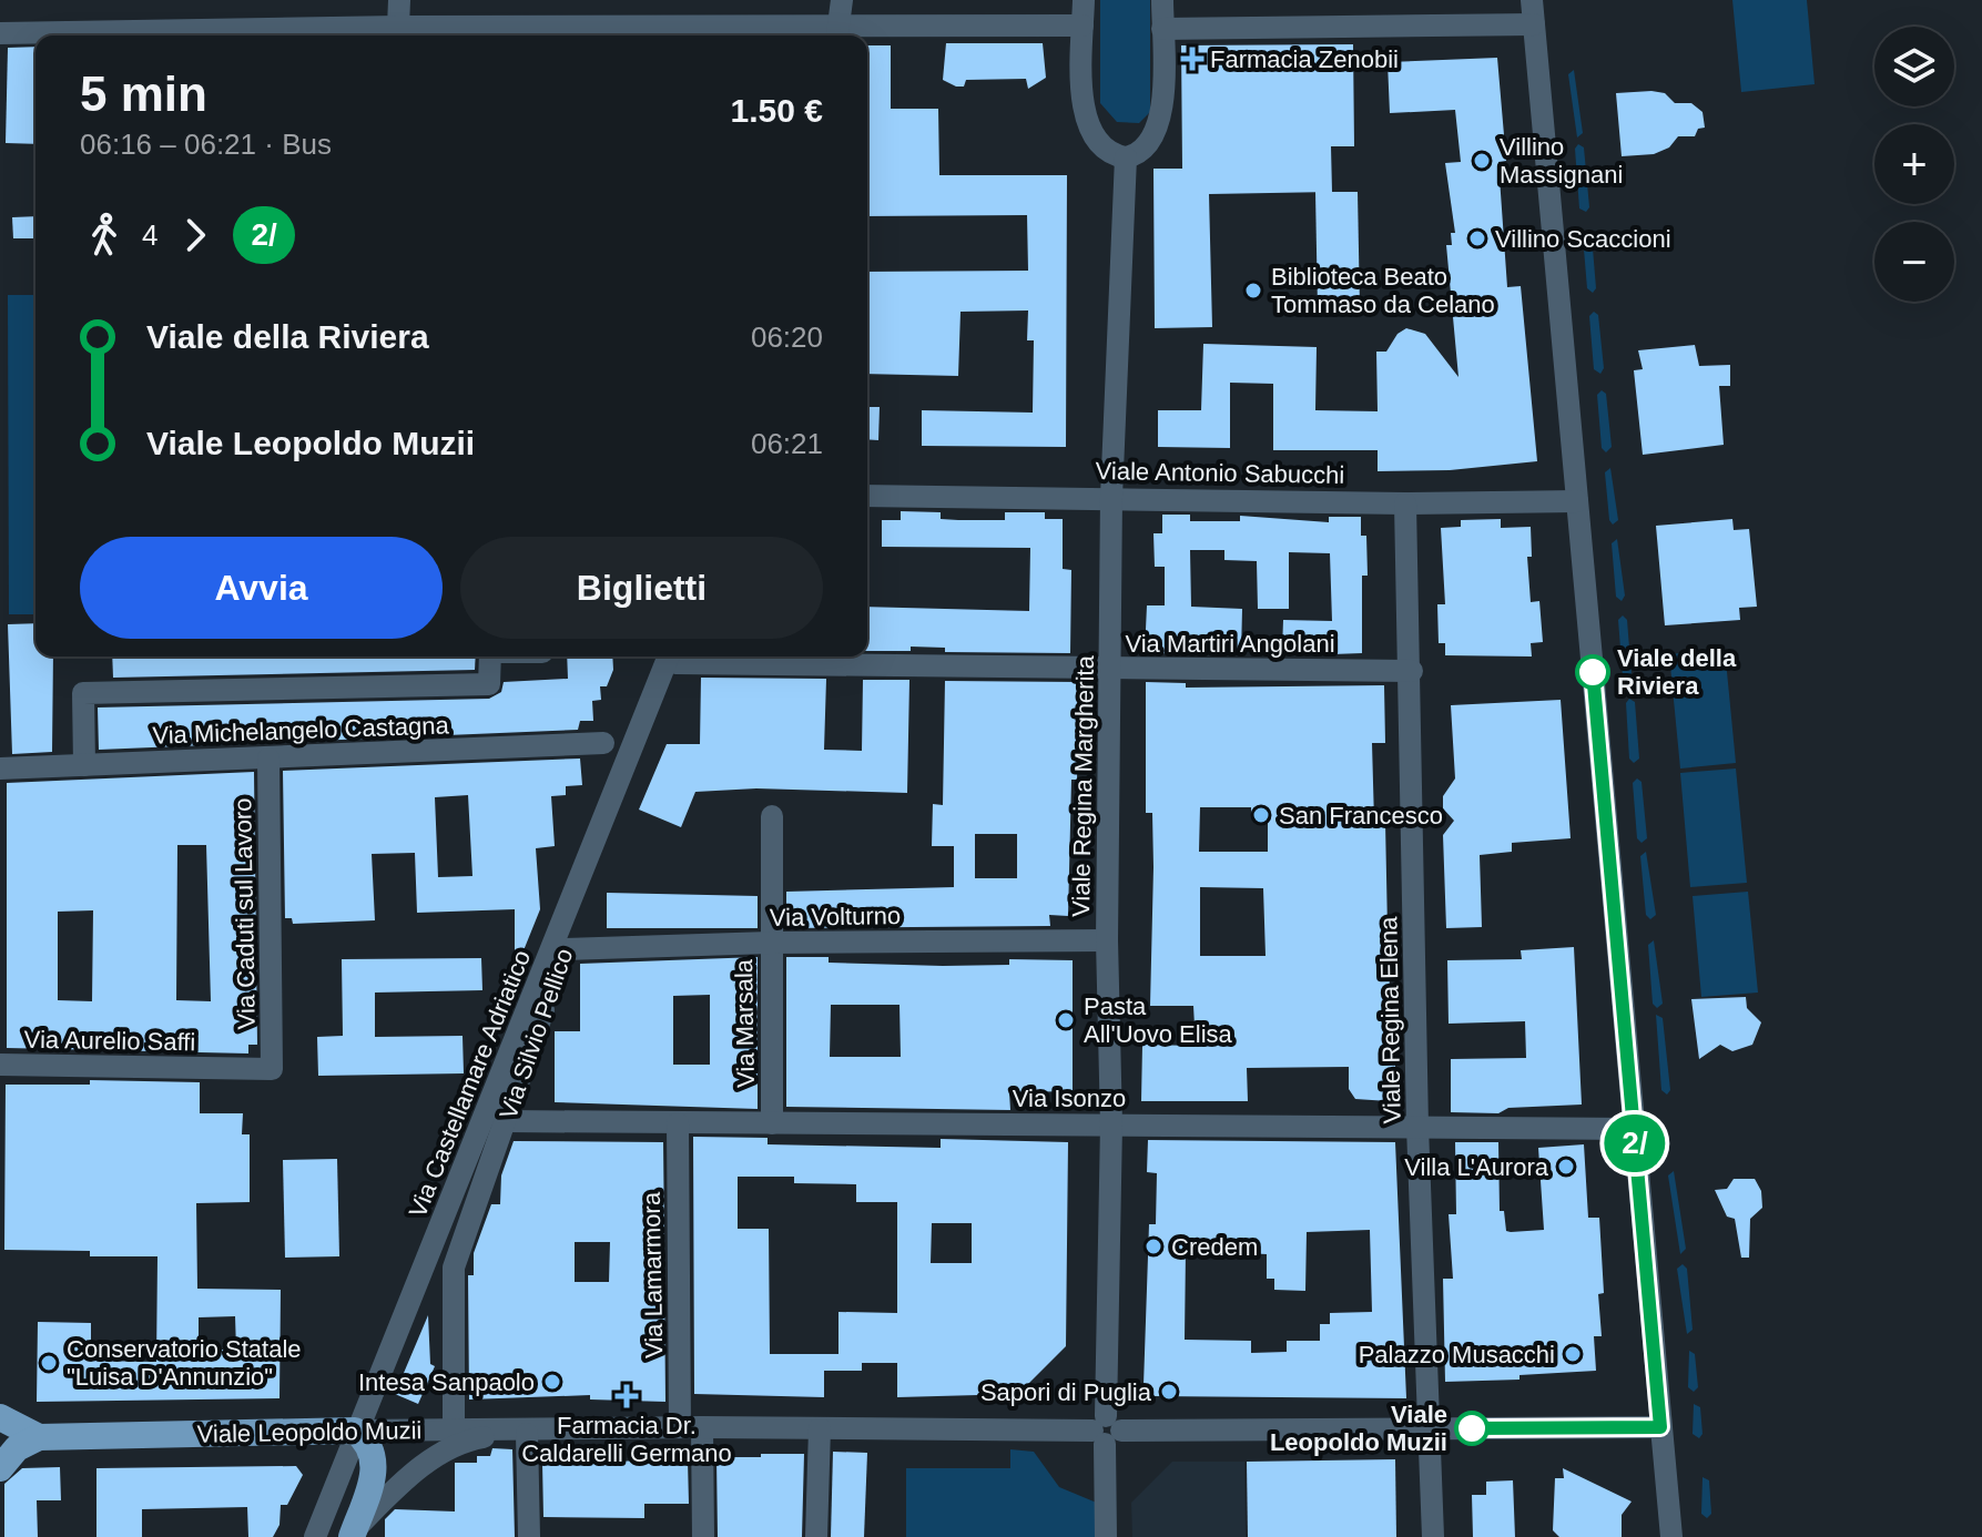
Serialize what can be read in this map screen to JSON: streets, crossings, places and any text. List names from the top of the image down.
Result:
{
  "streets": {
    "main road": ["Viale Leopoldo Muzii"],
    "street": [
      "Viale Antonio Sabucchi",
      "Via Martiri Angolani",
      "Via Michelangelo Castagna",
      "Viale Regina Margherita",
      "Via Caduti sul Lavoro",
      "Via Volturno",
      "Viale Regina Elena",
      "Via Marsala",
      "Via Silvio Pellico",
      "Via Aurelio Saffi",
      "Via Castellamare Adriatico",
      "Via Isonzo",
      "Via Lamarmora"
    ]
  },
  "crossings": [
    ["Viale Antonio Sabucchi", "Viale Regina Margherita"],
    ["Viale Antonio Sabucchi", "Viale Regina Elena"],
    ["Via Martiri Angolani", "Viale Regina Margherita"],
    ["Via Martiri Angolani", "Viale Regina Elena"],
    ["Via Michelangelo Castagna", "Via Caduti sul Lavoro"],
    ["Viale Regina Margherita", "Via Volturno"],
    ["Viale Regina Margherita", "Via Isonzo"],
    ["Viale Regina Margherita", "Viale Leopoldo Muzii"],
    ["Via Caduti sul Lavoro", "Via Aurelio Saffi"],
    ["Via Volturno", "Via Marsala"],
    ["Via Volturno", "Via Silvio Pellico"],
    ["Viale Regina Elena", "Via Isonzo"],
    ["Viale Regina Elena", "Viale Leopoldo Muzii"],
    ["Via Marsala", "Via Isonzo"],
    ["Via Silvio Pellico", "Via Isonzo"],
    ["Via Silvio Pellico", "Viale Leopoldo Muzii"],
    ["Via Castellamare Adriatico", "Viale Leopoldo Muzii"],
    ["Via Isonzo", "Via Lamarmora"],
    ["Via Lamarmora", "Viale Leopoldo Muzii"]
  ],
  "places": {
    "health": ["Farmacia Zenobii", "Farmacia Dr. Caldarelli Germano"],
    "other": [
      "Villino Massignani",
      "Villino Scaccioni",
      "Biblioteca Beato Tommaso da Celano",
      "Viale della Riviera",
      "San Francesco",
      "Pasta All'Uovo Elisa",
      "Villa L'Aurora",
      "Credem",
      "Palazzo Musacchi",
      "Conservatorio Statale \"Luisa D'Annunzio\"",
      "Intesa Sanpaolo",
      "Sapori di Puglia",
      "Viale Leopoldo Muzii"
    ]
  },
  "lines": ["bus line 2/"],
  "page": {
    "on_map": "2/",
    "map_buttons": ["+", "−"],
    "heading": ["5 min", "06:16 – 06:21 · Bus", "1.50 €"],
    "legs": ["4", "2/"],
    "list": [
      {
        "name": "Viale della Riviera",
        "value": "06:20"
      },
      {
        "name": "Viale Leopoldo Muzii",
        "value": "06:21"
      }
    ],
    "buttons": ["Avvia", "Biglietti"]
  }
}
